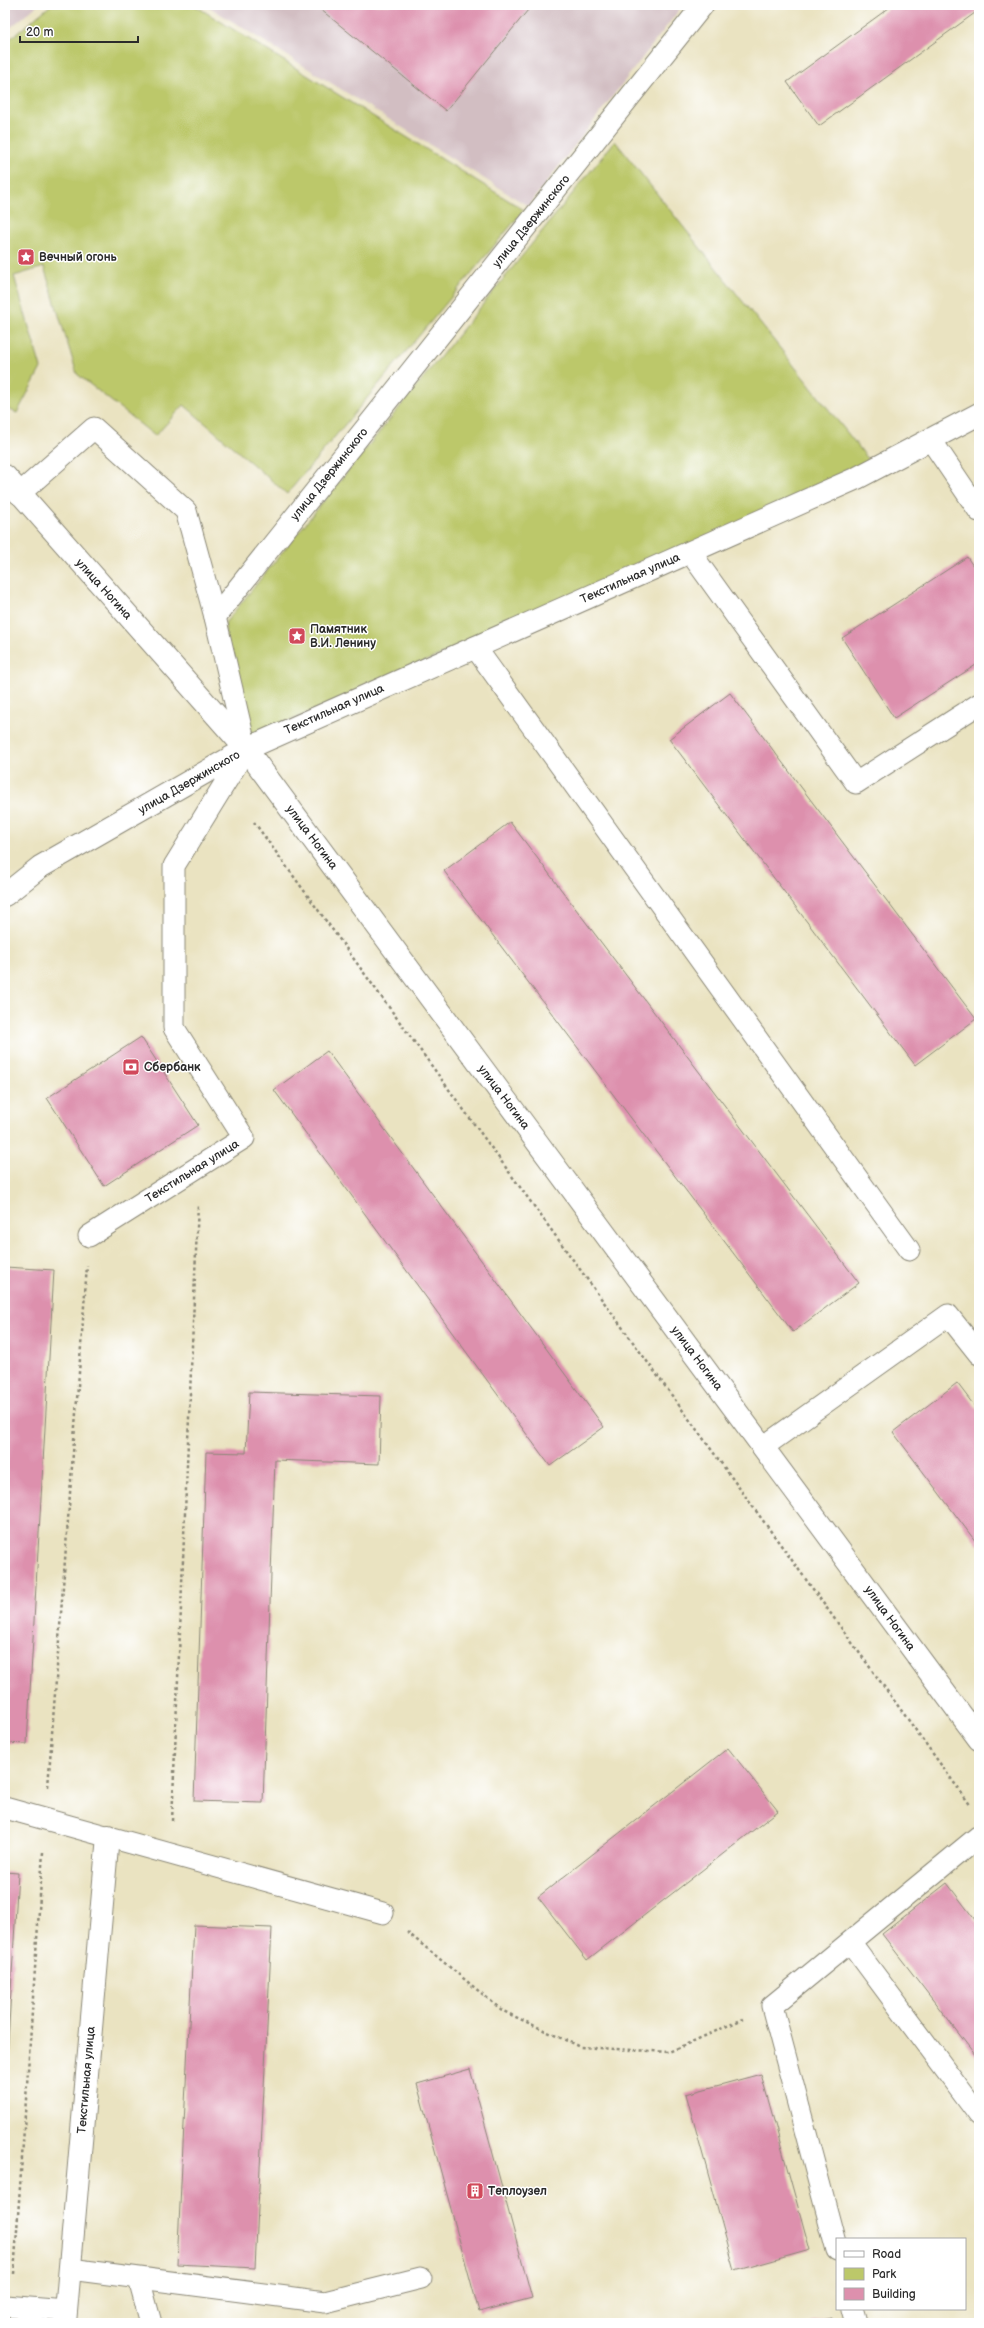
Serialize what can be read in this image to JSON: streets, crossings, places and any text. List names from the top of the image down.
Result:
{
  "streets": {
    "street": ["улица Дзержинского", "Текстильная улица", "улица Ногина"]
  },
  "crossings": [
    ["улица Дзержинского", "Текстильная улица"],
    ["улица Дзержинского", "улица Ногина"],
    ["Текстильная улица", "улица Ногина"]
  ],
  "places": {
    "place": ["Вечный огонь", "Памятник В.И. Ленину"],
    "bank": ["Сбербанк"],
    "building": ["Теплоузел"]
  },
  "legend": ["Road", "Park", "Building"],
  "scale_bar": "20 m"
}
